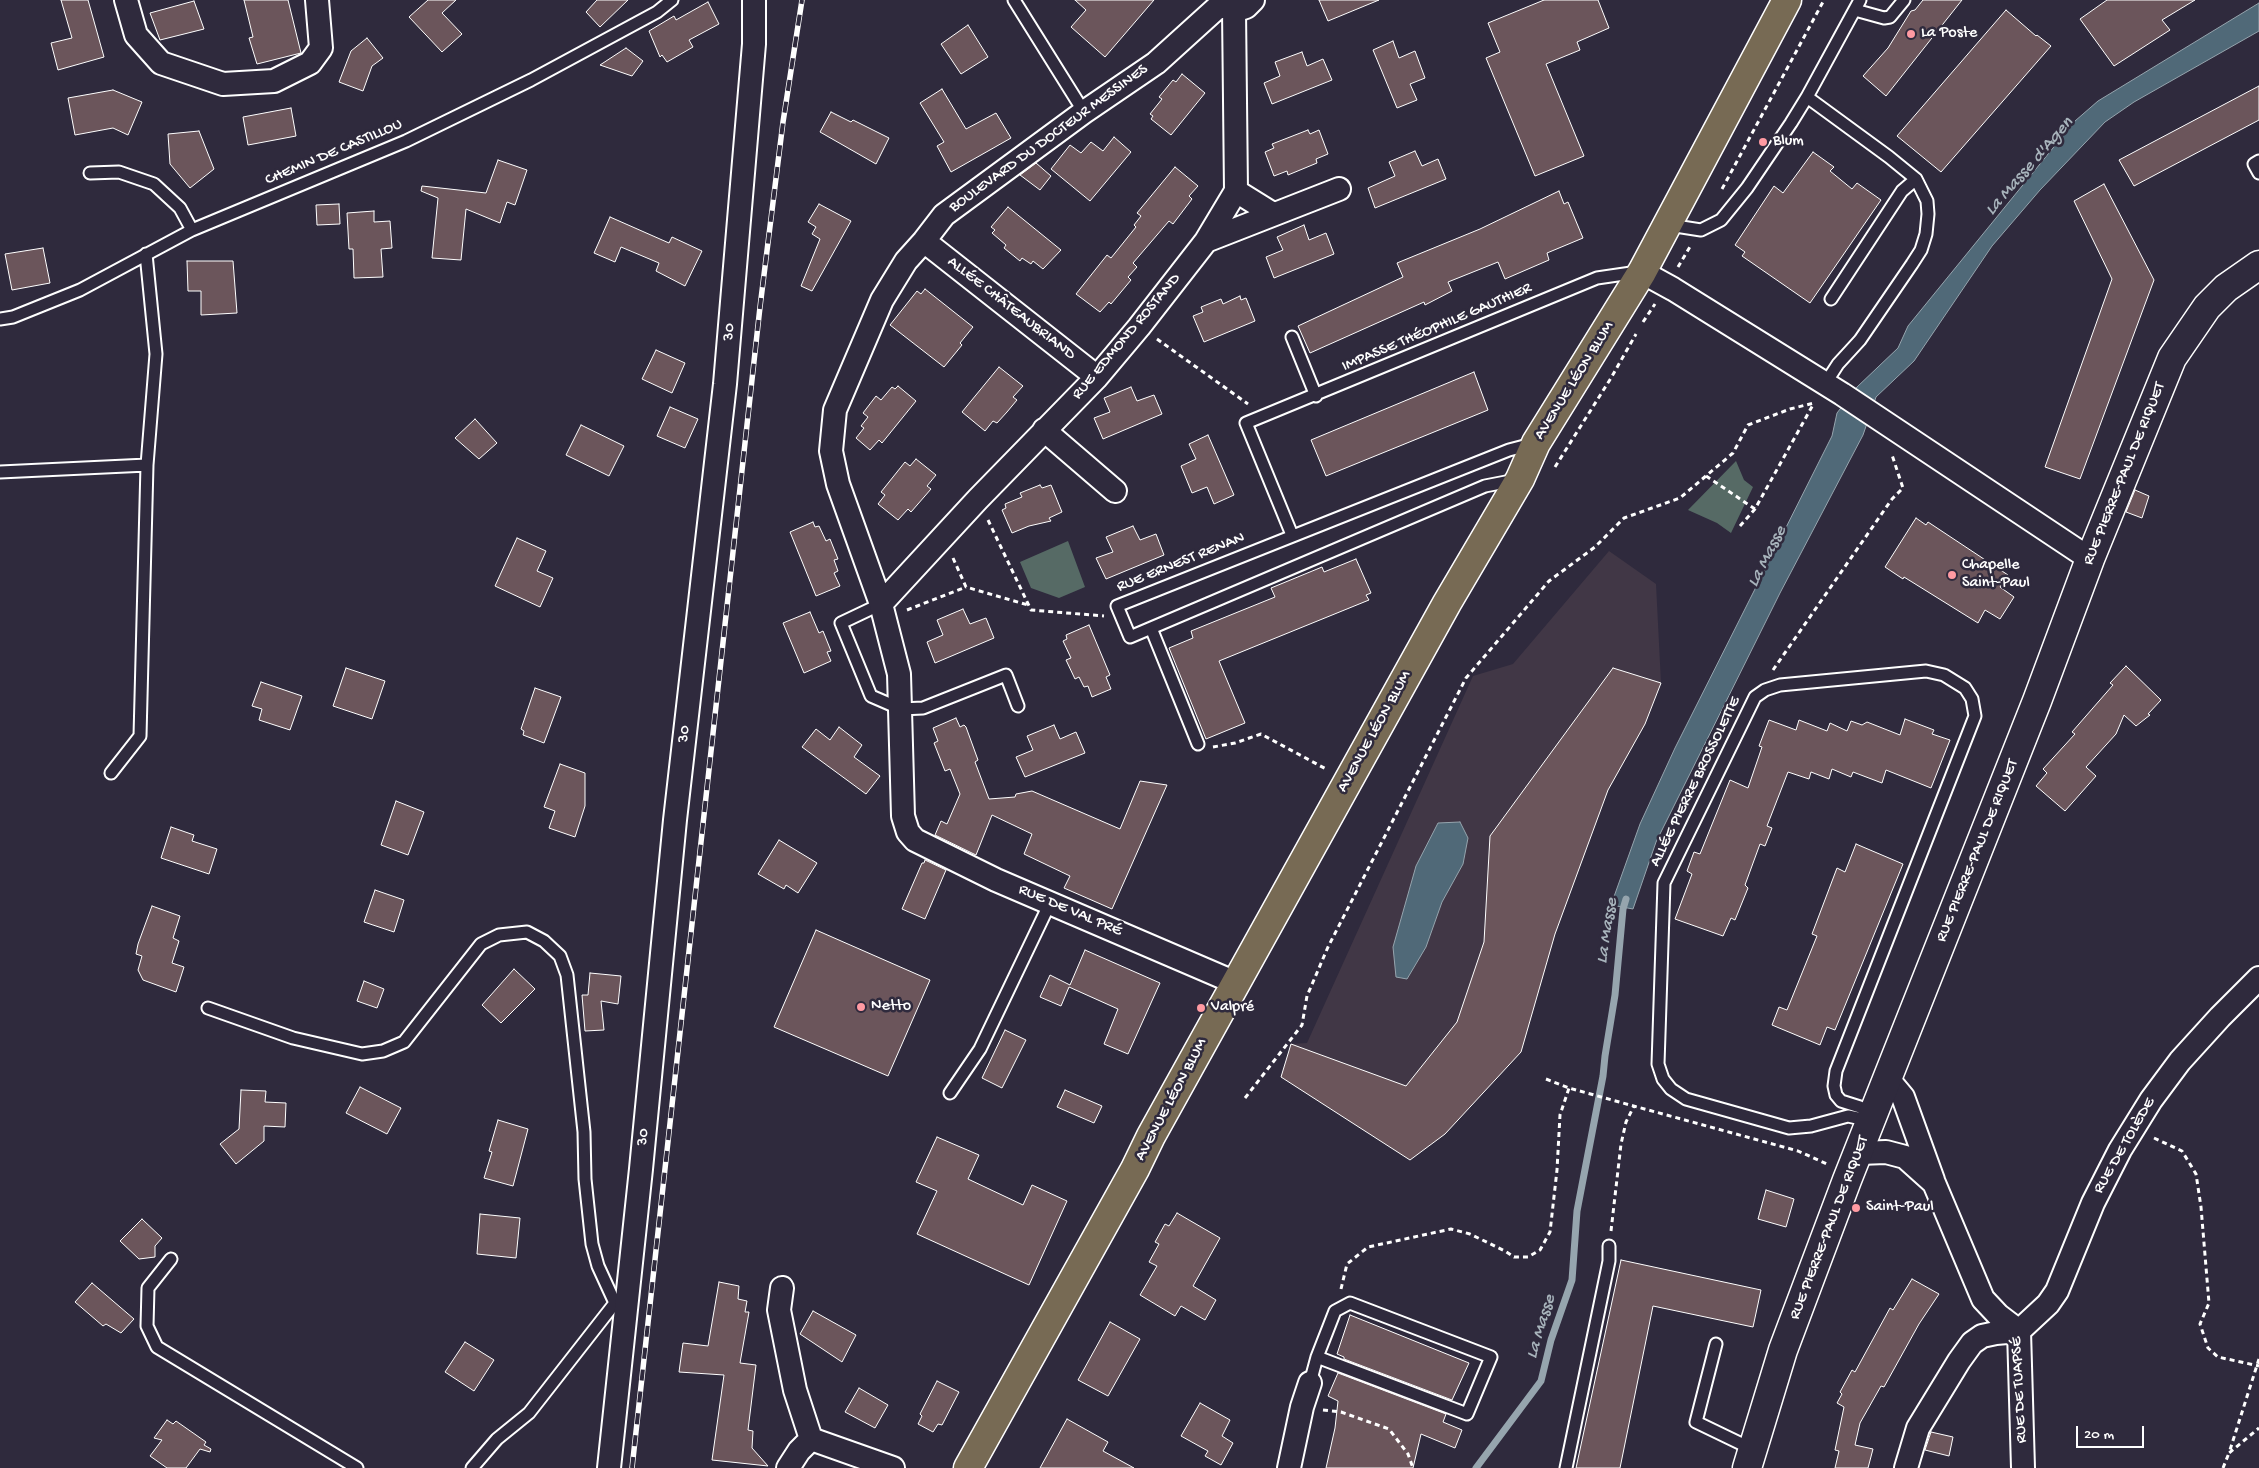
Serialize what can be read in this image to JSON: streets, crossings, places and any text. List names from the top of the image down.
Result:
{
  "streets": {
    "main road": ["AVENUE LÉON BLUM"],
    "street": [
      "BOULEVARD DU DOCTEUR MESSINES",
      "ALLÉE CHÂTEAUBRIAND",
      "30",
      "RUE EDMOND ROSTAND",
      "RUE PIERRE-PAUL DE RIQUET",
      "RUE DE VAL PRÉ",
      "RUE DE TOLÈDE",
      "RUE DE TUAPSÉ"
    ],
    "lane": [
      "CHEMIN DE CASTILLOU",
      "IMPASSE THÉOPHILE GAUTHIER",
      "RUE ERNEST RENAN",
      "ALLÉE PIERRE BROSSOLETTE"
    ]
  },
  "crossings": [
    ["BOULEVARD DU DOCTEUR MESSINES", "ALLÉE CHÂTEAUBRIAND"],
    ["BOULEVARD DU DOCTEUR MESSINES", "RUE EDMOND ROSTAND"],
    ["BOULEVARD DU DOCTEUR MESSINES", "RUE DE VAL PRÉ"],
    ["ALLÉE CHÂTEAUBRIAND", "RUE EDMOND ROSTAND"],
    ["IMPASSE THÉOPHILE GAUTHIER", "AVENUE LÉON BLUM"],
    ["IMPASSE THÉOPHILE GAUTHIER", "RUE ERNEST RENAN"],
    ["AVENUE LÉON BLUM", "RUE ERNEST RENAN"],
    ["AVENUE LÉON BLUM", "RUE DE VAL PRÉ"],
    ["RUE PIERRE-PAUL DE RIQUET", "RUE DE TUAPSÉ"],
    ["RUE DE TOLÈDE", "RUE DE TUAPSÉ"]
  ],
  "water": ["La Masse d'Agen", "La Masse"],
  "places": [
    "La Poste",
    "Blum",
    "Chapelle Saint-Paul",
    "Netto",
    "Valpré",
    "Saint-Paul"
  ],
  "scale_bar": "20 m"
}
